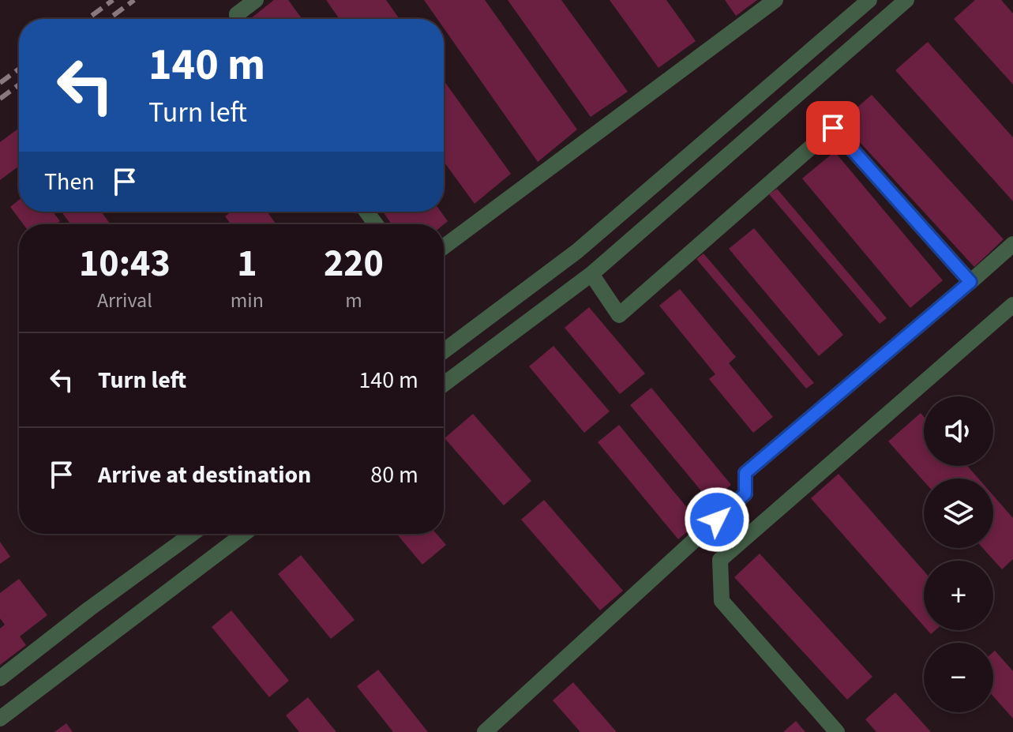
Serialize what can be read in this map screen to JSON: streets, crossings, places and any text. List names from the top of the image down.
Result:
{
  "page": {
    "turn": ["140 m", "Turn left"],
    "then": "Then",
    "eta": [
      "10:43",
      "Arrival",
      "1",
      "min",
      "220",
      "m"
    ],
    "list": [
      {
        "name": "Turn left",
        "value": "140 m"
      },
      {
        "name": "Arrive at destination",
        "value": "80 m"
      }
    ],
    "map_buttons": ["+", "−"]
  }
}
